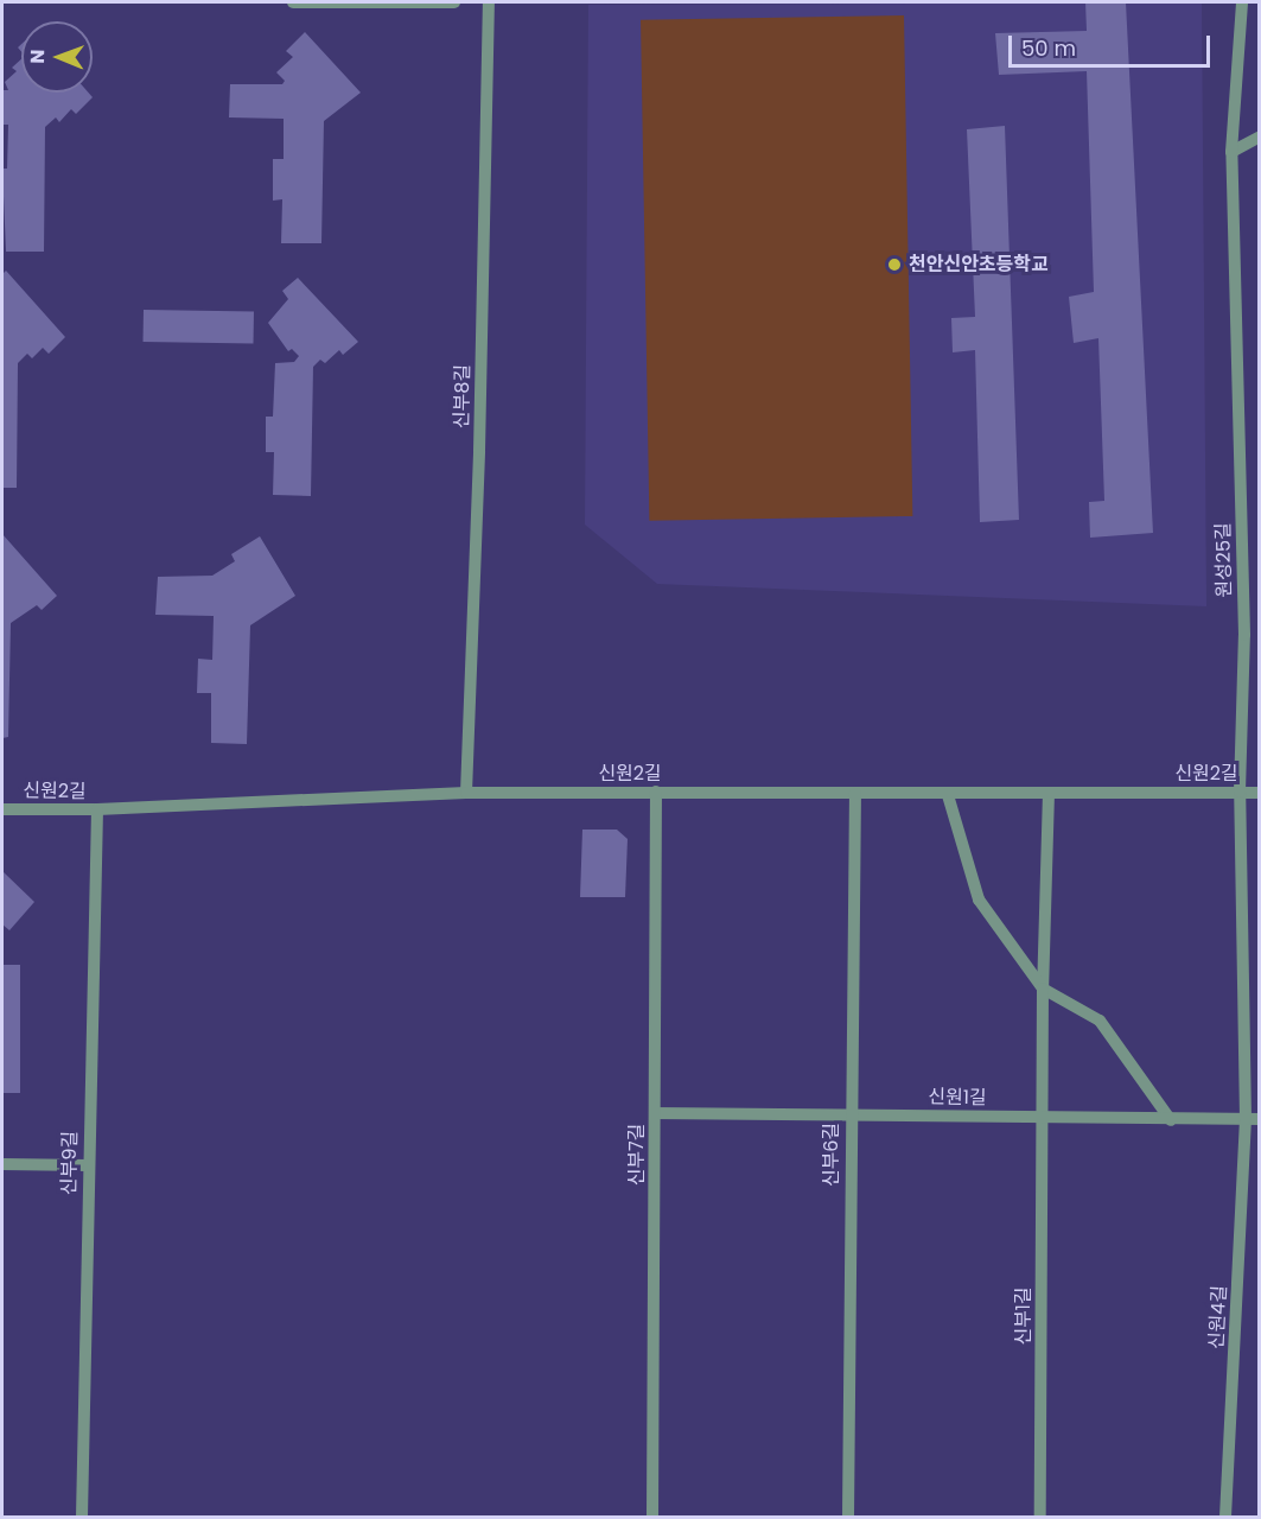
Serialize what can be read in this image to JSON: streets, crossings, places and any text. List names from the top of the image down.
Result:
{
  "streets": {
    "street": [
      "신부8길",
      "원성25길",
      "신원2길",
      "신원1길",
      "신부7길",
      "신부6길",
      "신부9길",
      "신부1길",
      "신원4길"
    ]
  },
  "crossings": [
    ["신부8길", "신원2길"],
    ["원성25길", "신원2길"],
    ["원성25길", "신원1길"],
    ["원성25길", "신원4길"],
    ["신원2길", "신부7길"],
    ["신원2길", "신부6길"],
    ["신원2길", "신부9길"],
    ["신원1길", "신부7길"],
    ["신원1길", "신부6길"],
    ["신원1길", "신부1길"],
    ["신원1길", "신원4길"]
  ],
  "places": ["천안신안초등학교"],
  "scale_bar": "50 m",
  "north": "left"
}
